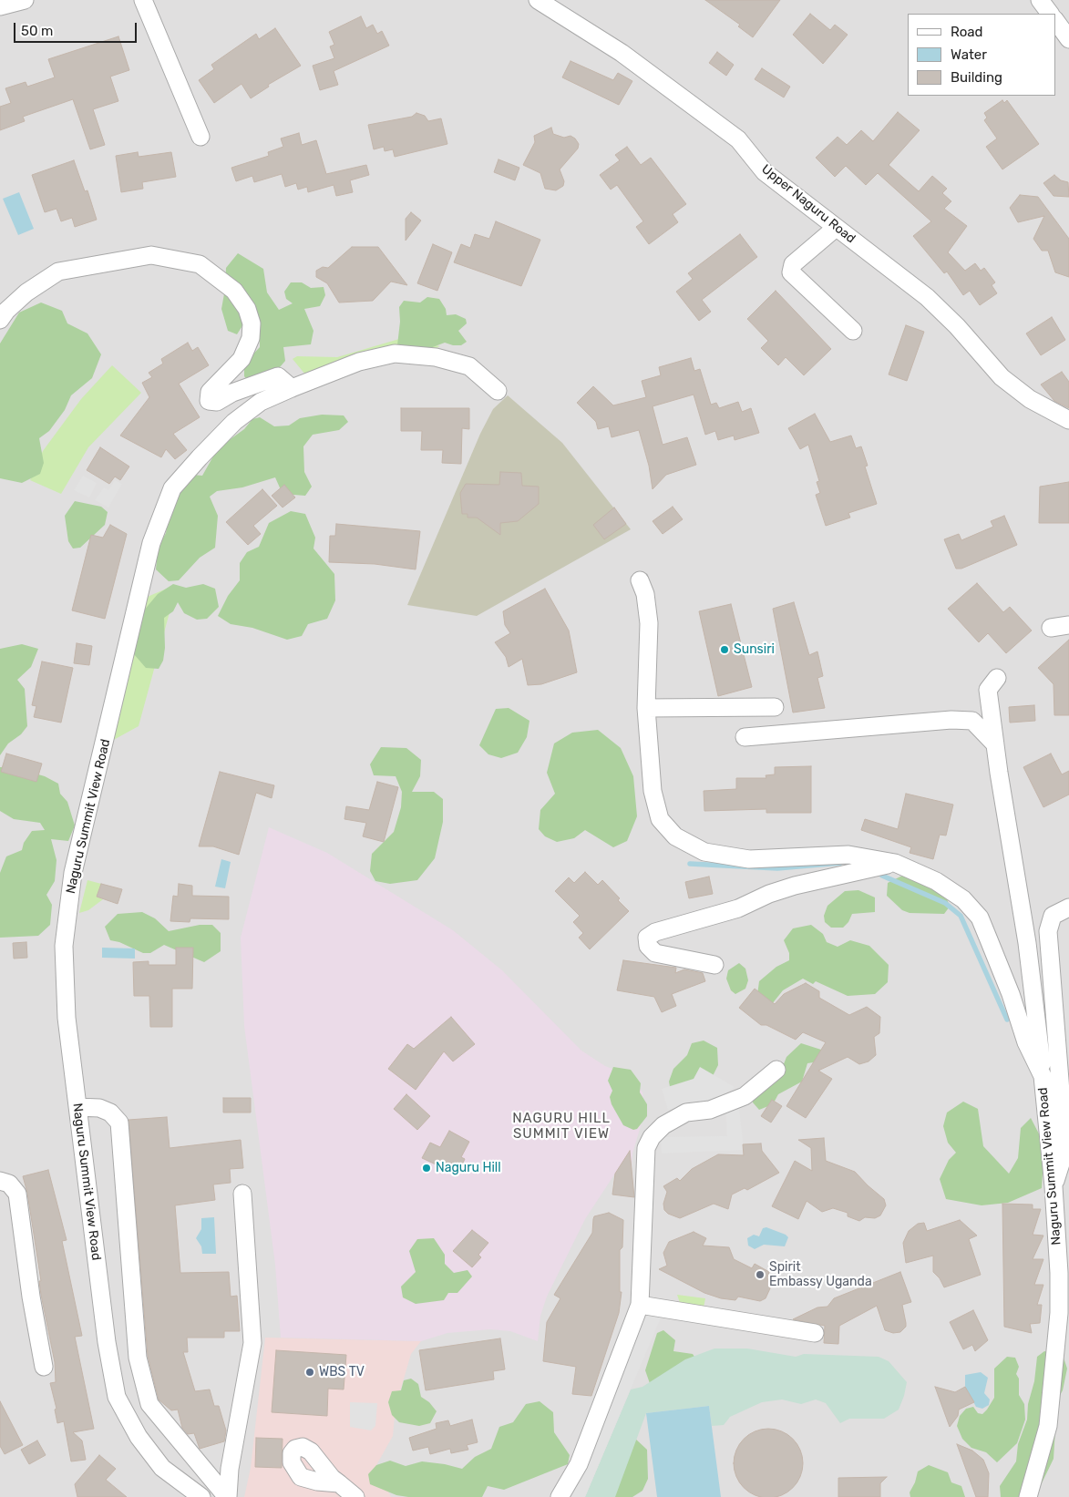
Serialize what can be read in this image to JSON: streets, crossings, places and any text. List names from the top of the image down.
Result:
{
  "streets": {
    "street": ["Upper Naguru Road", "Naguru Summit View Road"]
  },
  "districts": ["NAGURU HILL SUMMIT VIEW"],
  "places": [
    "Sunsiri",
    "Naguru Hill",
    "Spirit Embassy Uganda",
    "WBS TV"
  ],
  "legend": ["Road", "Water", "Building"],
  "scale_bar": "50 m"
}
